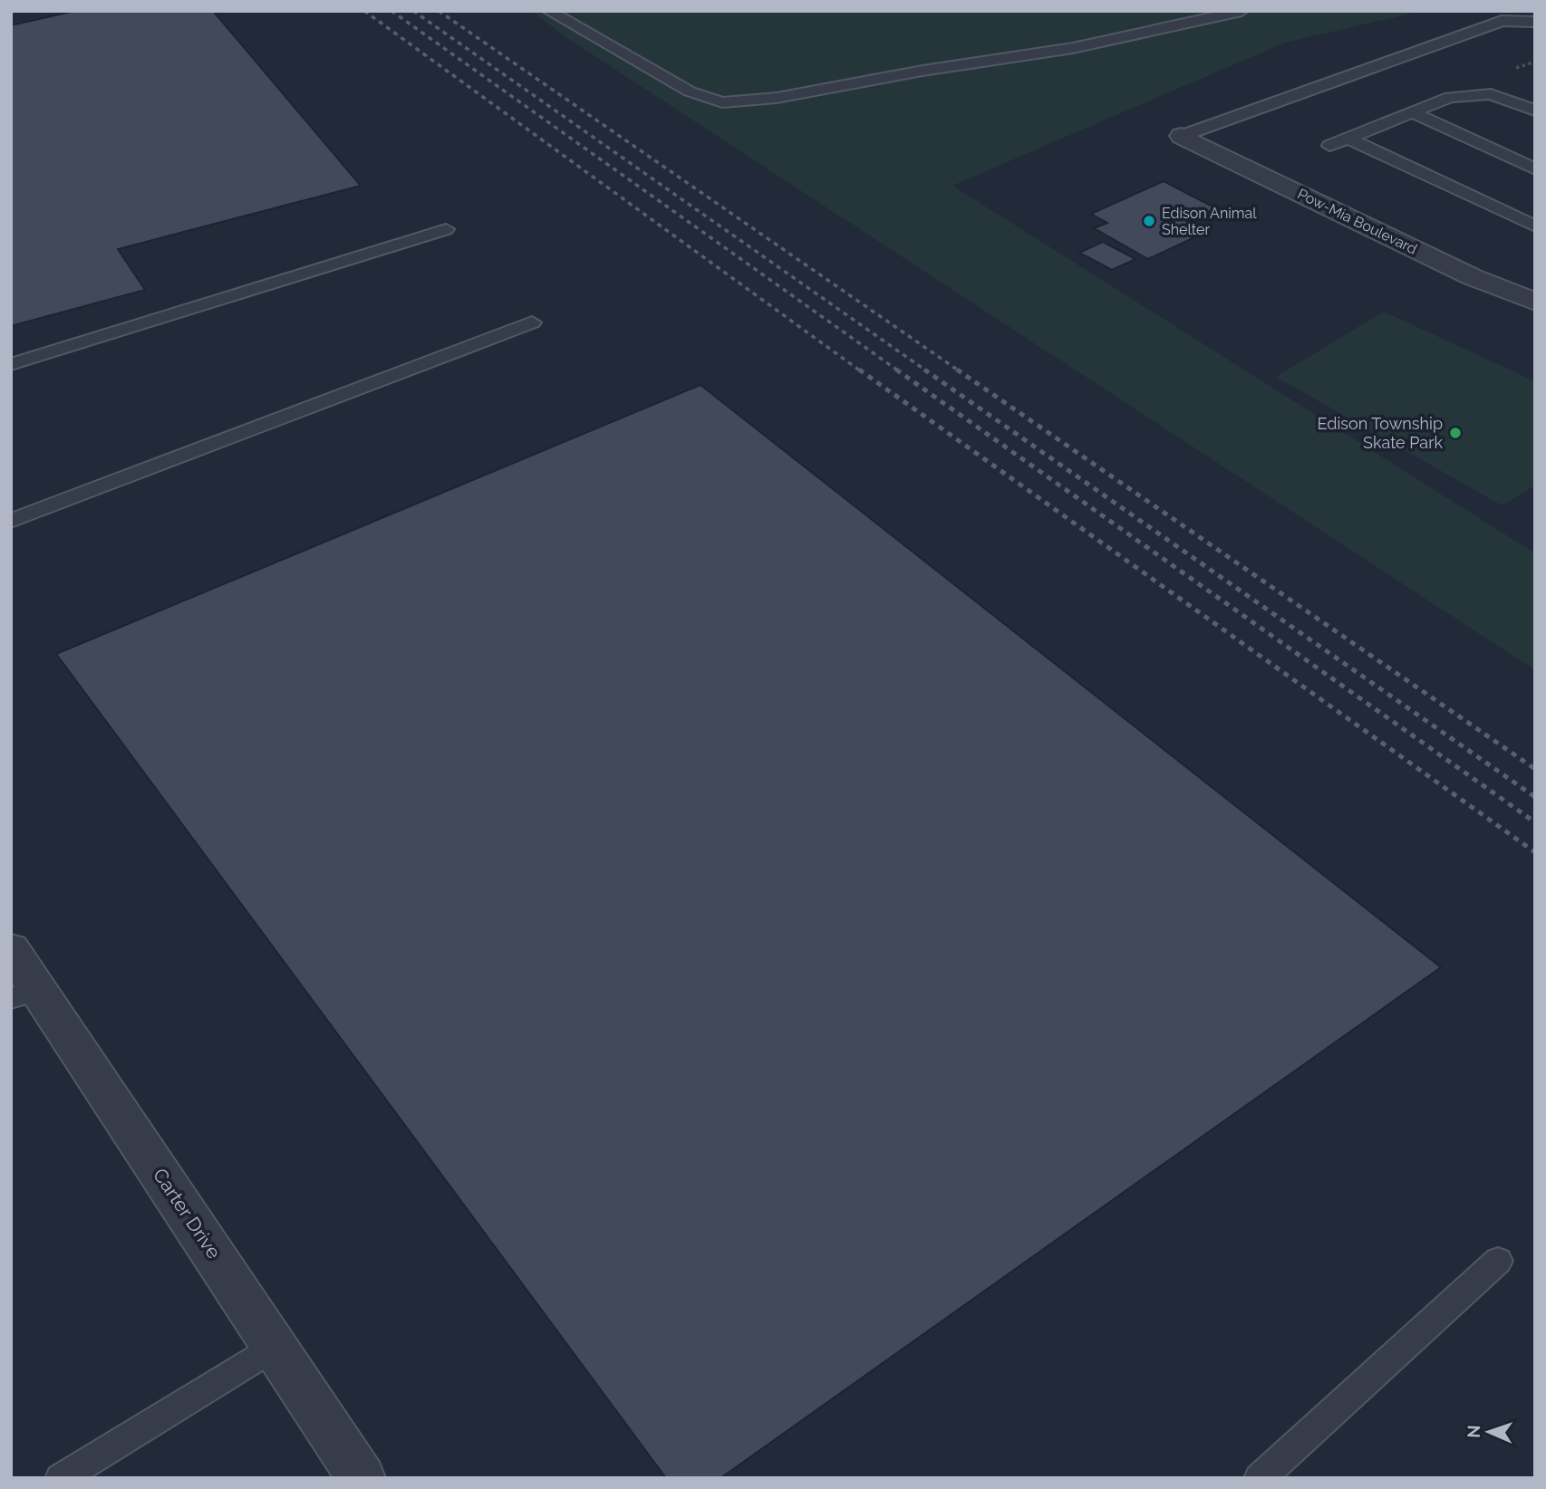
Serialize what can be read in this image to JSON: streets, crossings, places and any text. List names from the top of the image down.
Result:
{
  "streets": {
    "street": ["Pow-Mia Boulevard", "Carter Drive"]
  },
  "places": ["Edison Animal Shelter", "Edison Township Skate Park"],
  "north": "left"
}
